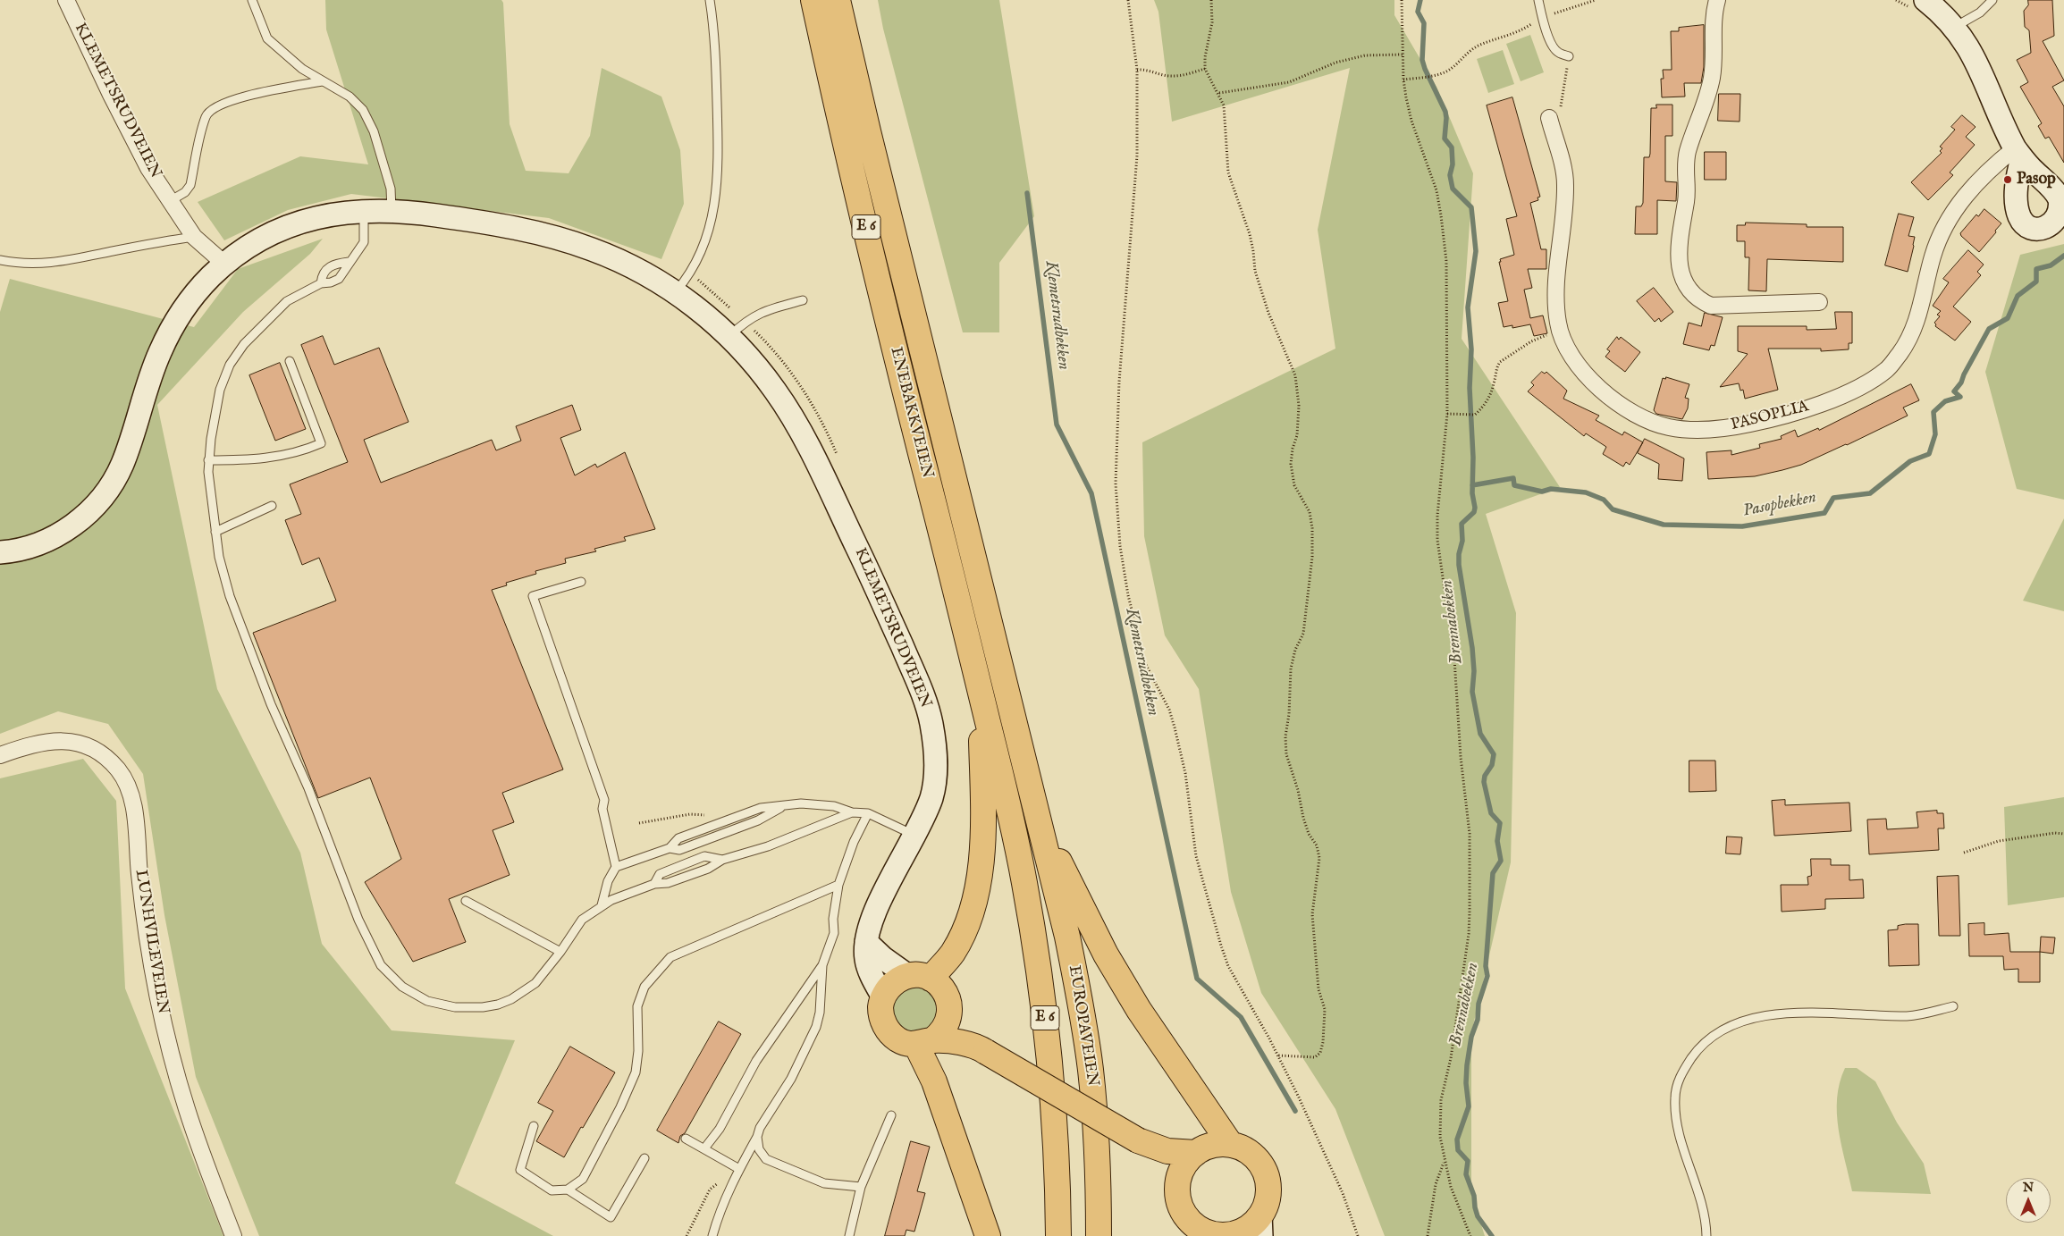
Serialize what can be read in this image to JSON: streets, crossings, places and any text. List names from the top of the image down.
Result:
{
  "streets": {
    "highway": ["E 6", "ENEBAKKVEIEN", "EUROPAVEIEN"],
    "street": ["KLEMETSRUDVEIEN", "PASOPLIA", "LUNHVILEVEIEN"]
  },
  "crossings": [
    ["KLEMETSRUDVEIEN", "E 6"],
    ["E 6", "ENEBAKKVEIEN"],
    ["E 6", "EUROPAVEIEN"],
    ["ENEBAKKVEIEN", "EUROPAVEIEN"]
  ],
  "water": ["Klemetsrudbekken", "Pasopbekken", "Brennabekken"],
  "places": ["Pasop"],
  "north": "top"
}
